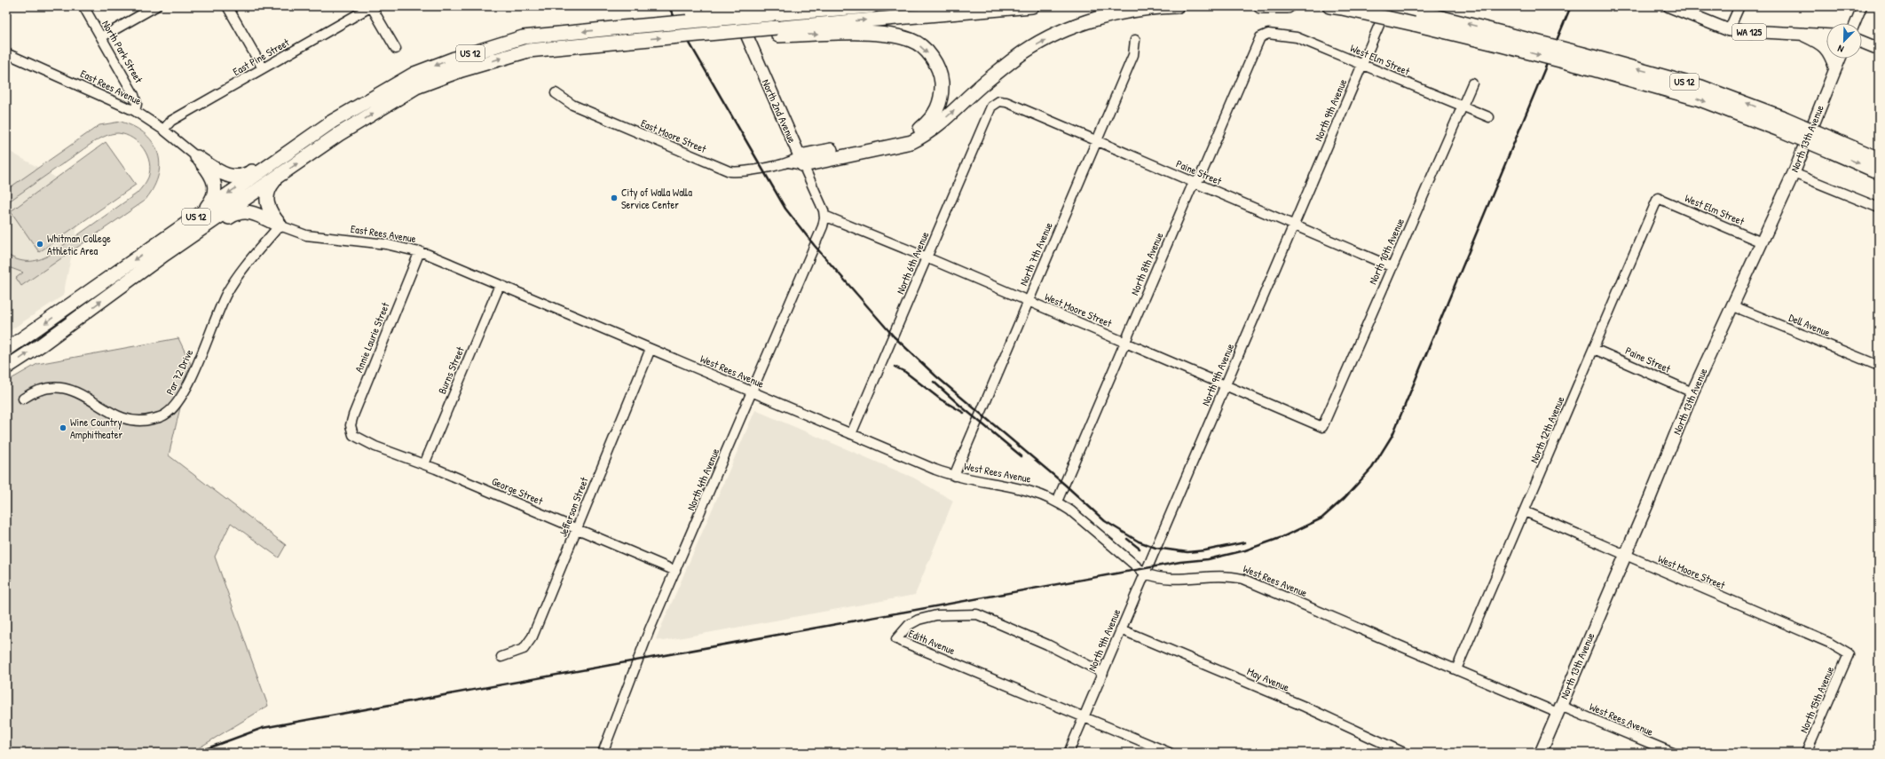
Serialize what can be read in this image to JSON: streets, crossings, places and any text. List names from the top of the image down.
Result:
{
  "streets": {
    "highway": ["US 12"],
    "main road": ["WA 125", "North 2nd Avenue", "North 13th Avenue"],
    "street": [
      "North Park Street",
      "East Pine Street",
      "West Elm Street",
      "East Rees Avenue",
      "North 9th Avenue",
      "East Moore Street",
      "Paine Street",
      "North 10th Avenue",
      "North 7th Avenue",
      "North 6th Avenue",
      "North 8th Avenue",
      "West Moore Street",
      "Dell Avenue",
      "Annie Laurie Street",
      "Burns Street",
      "West Rees Avenue",
      "Par 72 Drive",
      "North 12th Avenue",
      "North 4th Avenue",
      "George Street",
      "Jefferson Street",
      "Edith Avenue",
      "May Avenue",
      "North 15th Avenue"
    ]
  },
  "crossings": [
    ["WA 125", "North 13th Avenue"],
    ["North Park Street", "East Rees Avenue"],
    ["East Pine Street", "East Rees Avenue"],
    ["West Elm Street", "North 9th Avenue"],
    ["West Elm Street", "North 13th Avenue"],
    ["West Elm Street", "North 10th Avenue"],
    ["West Elm Street", "North 8th Avenue"],
    ["West Elm Street", "North 12th Avenue"],
    ["East Rees Avenue", "Annie Laurie Street"],
    ["East Rees Avenue", "Burns Street"],
    ["East Rees Avenue", "West Rees Avenue"],
    ["East Rees Avenue", "Par 72 Drive"],
    ["North 9th Avenue", "Paine Street"],
    ["North 9th Avenue", "West Moore Street"],
    ["North 9th Avenue", "West Rees Avenue"],
    ["North 9th Avenue", "Edith Avenue"],
    ["North 9th Avenue", "May Avenue"],
    ["North 2nd Avenue", "East Moore Street"],
    ["North 2nd Avenue", "West Moore Street"],
    ["North 2nd Avenue", "North 4th Avenue"],
    ["North 13th Avenue", "Paine Street"],
    ["North 13th Avenue", "West Moore Street"],
    ["North 13th Avenue", "Dell Avenue"],
    ["North 13th Avenue", "West Rees Avenue"],
    ["Paine Street", "North 10th Avenue"],
    ["Paine Street", "North 7th Avenue"],
    ["Paine Street", "North 6th Avenue"],
    ["Paine Street", "North 8th Avenue"],
    ["Paine Street", "North 12th Avenue"],
    ["North 10th Avenue", "West Moore Street"],
    ["North 7th Avenue", "West Moore Street"],
    ["North 7th Avenue", "West Rees Avenue"],
    ["North 6th Avenue", "West Moore Street"],
    ["North 6th Avenue", "West Rees Avenue"],
    ["North 8th Avenue", "West Moore Street"],
    ["North 8th Avenue", "West Rees Avenue"],
    ["West Moore Street", "North 12th Avenue"],
    ["West Moore Street", "North 4th Avenue"],
    ["West Moore Street", "North 15th Avenue"],
    ["Annie Laurie Street", "George Street"],
    ["Burns Street", "West Rees Avenue"],
    ["Burns Street", "George Street"],
    ["West Rees Avenue", "North 12th Avenue"],
    ["West Rees Avenue", "North 4th Avenue"],
    ["West Rees Avenue", "Jefferson Street"],
    ["North 4th Avenue", "George Street"],
    ["George Street", "Jefferson Street"]
  ],
  "places": ["City of Walla Walla Service Center", "Whitman College Athletic Area", "Wine Country Amphitheater"],
  "north": "bottom left"
}
